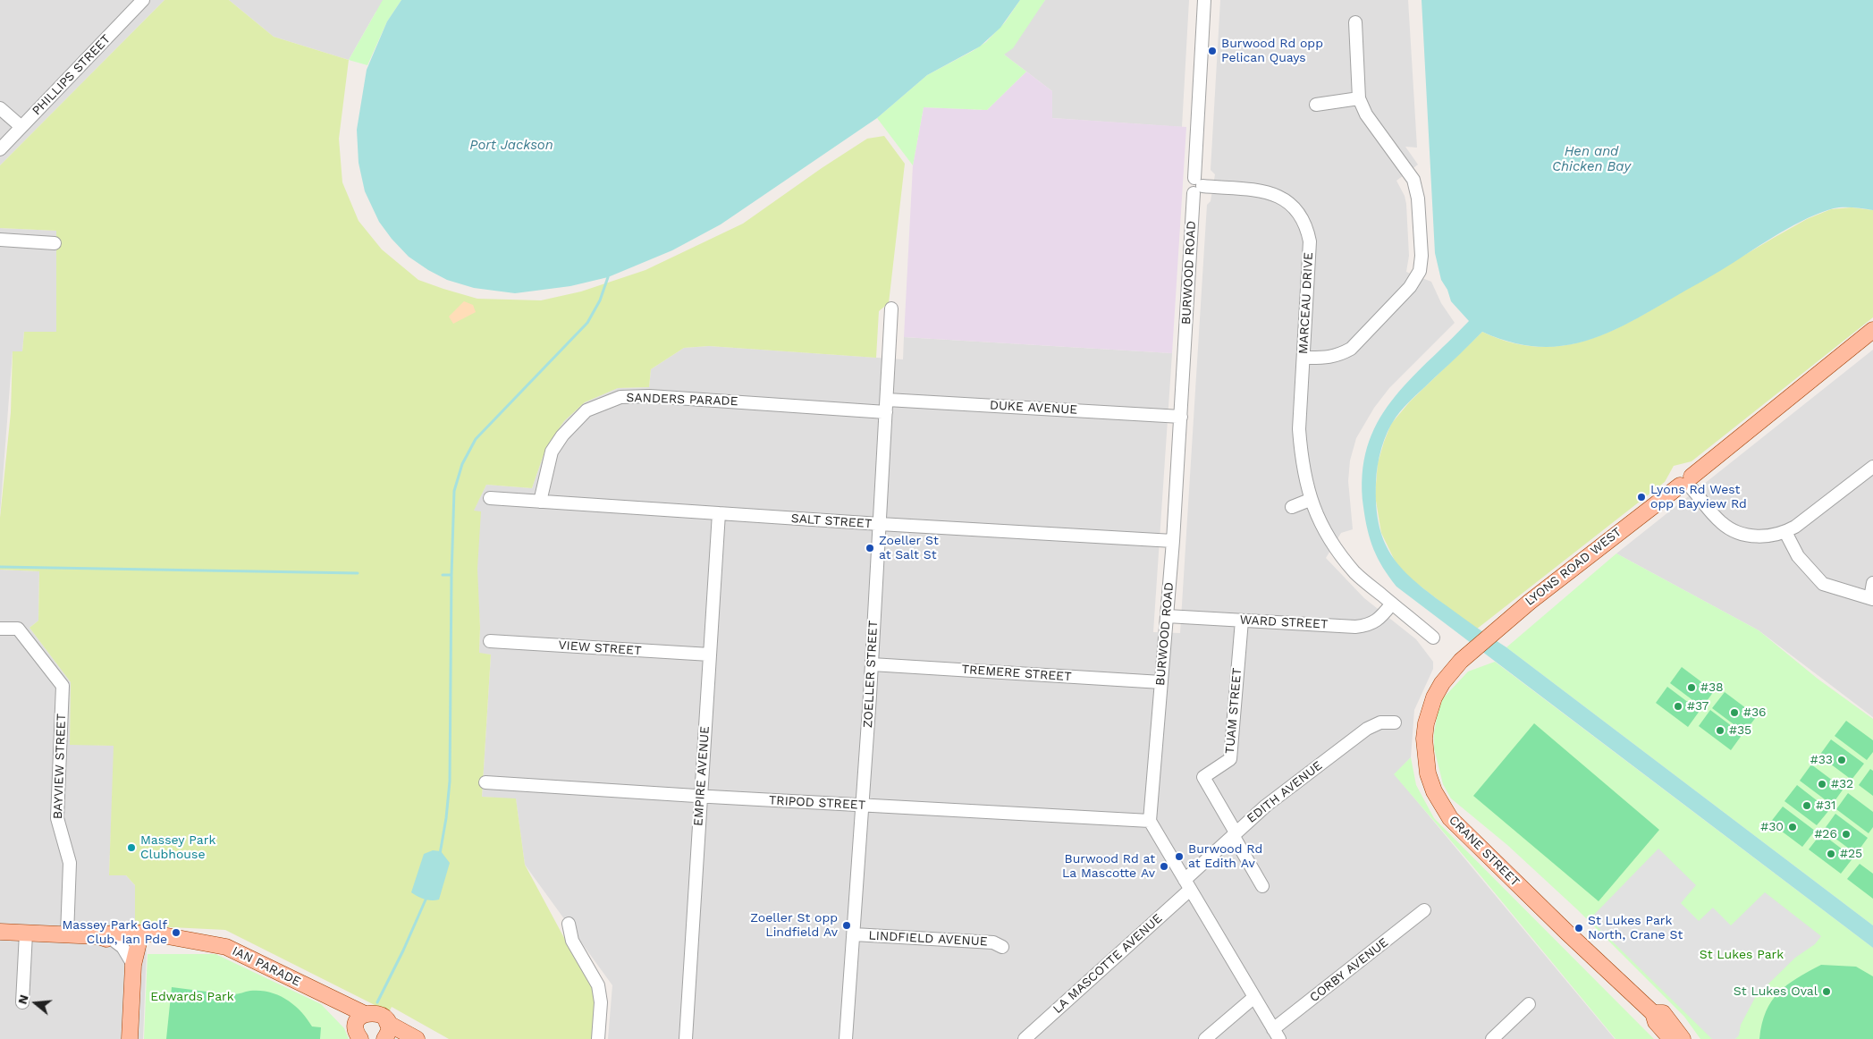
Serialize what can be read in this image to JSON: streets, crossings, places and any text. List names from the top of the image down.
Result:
{
  "streets": {
    "main road": ["LYONS ROAD WEST", "CRANE STREET", "IAN PARADE"],
    "street": [
      "PHILLIPS STREET",
      "BURWOOD ROAD",
      "MARCEAU DRIVE",
      "SANDERS PARADE",
      "DUKE AVENUE",
      "SALT STREET",
      "WARD STREET",
      "VIEW STREET",
      "TREMERE STREET",
      "ZOELLER STREET",
      "TUAM STREET",
      "BAYVIEW STREET",
      "EMPIRE AVENUE",
      "EDITH AVENUE",
      "TRIPOD STREET",
      "LINDFIELD AVENUE",
      "LA MASCOTTE AVENUE",
      "CORBY AVENUE"
    ]
  },
  "crossings": [
    ["BURWOOD ROAD", "MARCEAU DRIVE"],
    ["BURWOOD ROAD", "DUKE AVENUE"],
    ["BURWOOD ROAD", "SALT STREET"],
    ["BURWOOD ROAD", "WARD STREET"],
    ["BURWOOD ROAD", "TREMERE STREET"],
    ["BURWOOD ROAD", "TRIPOD STREET"],
    ["MARCEAU DRIVE", "WARD STREET"],
    ["SANDERS PARADE", "SALT STREET"],
    ["SANDERS PARADE", "ZOELLER STREET"],
    ["DUKE AVENUE", "ZOELLER STREET"],
    ["SALT STREET", "ZOELLER STREET"],
    ["SALT STREET", "EMPIRE AVENUE"],
    ["LYONS ROAD WEST", "CRANE STREET"],
    ["WARD STREET", "TUAM STREET"],
    ["VIEW STREET", "EMPIRE AVENUE"],
    ["TREMERE STREET", "ZOELLER STREET"],
    ["ZOELLER STREET", "TRIPOD STREET"],
    ["ZOELLER STREET", "LINDFIELD AVENUE"],
    ["TUAM STREET", "EDITH AVENUE"],
    ["BAYVIEW STREET", "IAN PARADE"],
    ["EMPIRE AVENUE", "TRIPOD STREET"],
    ["EDITH AVENUE", "LA MASCOTTE AVENUE"]
  ],
  "water": ["Port Jackson", "Hen and Chicken Bay"],
  "parks": ["St Lukes Park", "Edwards Park"],
  "places": [
    "Burwood Rd opp Pelican Quays",
    "Lyons Rd West opp Bayview Rd",
    "Zoeller St at Salt St",
    "#38",
    "#37",
    "#36",
    "#35",
    "#33",
    "#32",
    "#31",
    "#30",
    "#26",
    "Massey Park Clubhouse",
    "#25",
    "Burwood Rd at Edith Av",
    "Burwood Rd at La Mascotte Av",
    "Zoeller St opp Lindfield Av",
    "St Lukes Park North, Crane St",
    "Massey Park Golf Club, Ian Pde",
    "St Lukes Oval"
  ],
  "north": "left"
}
